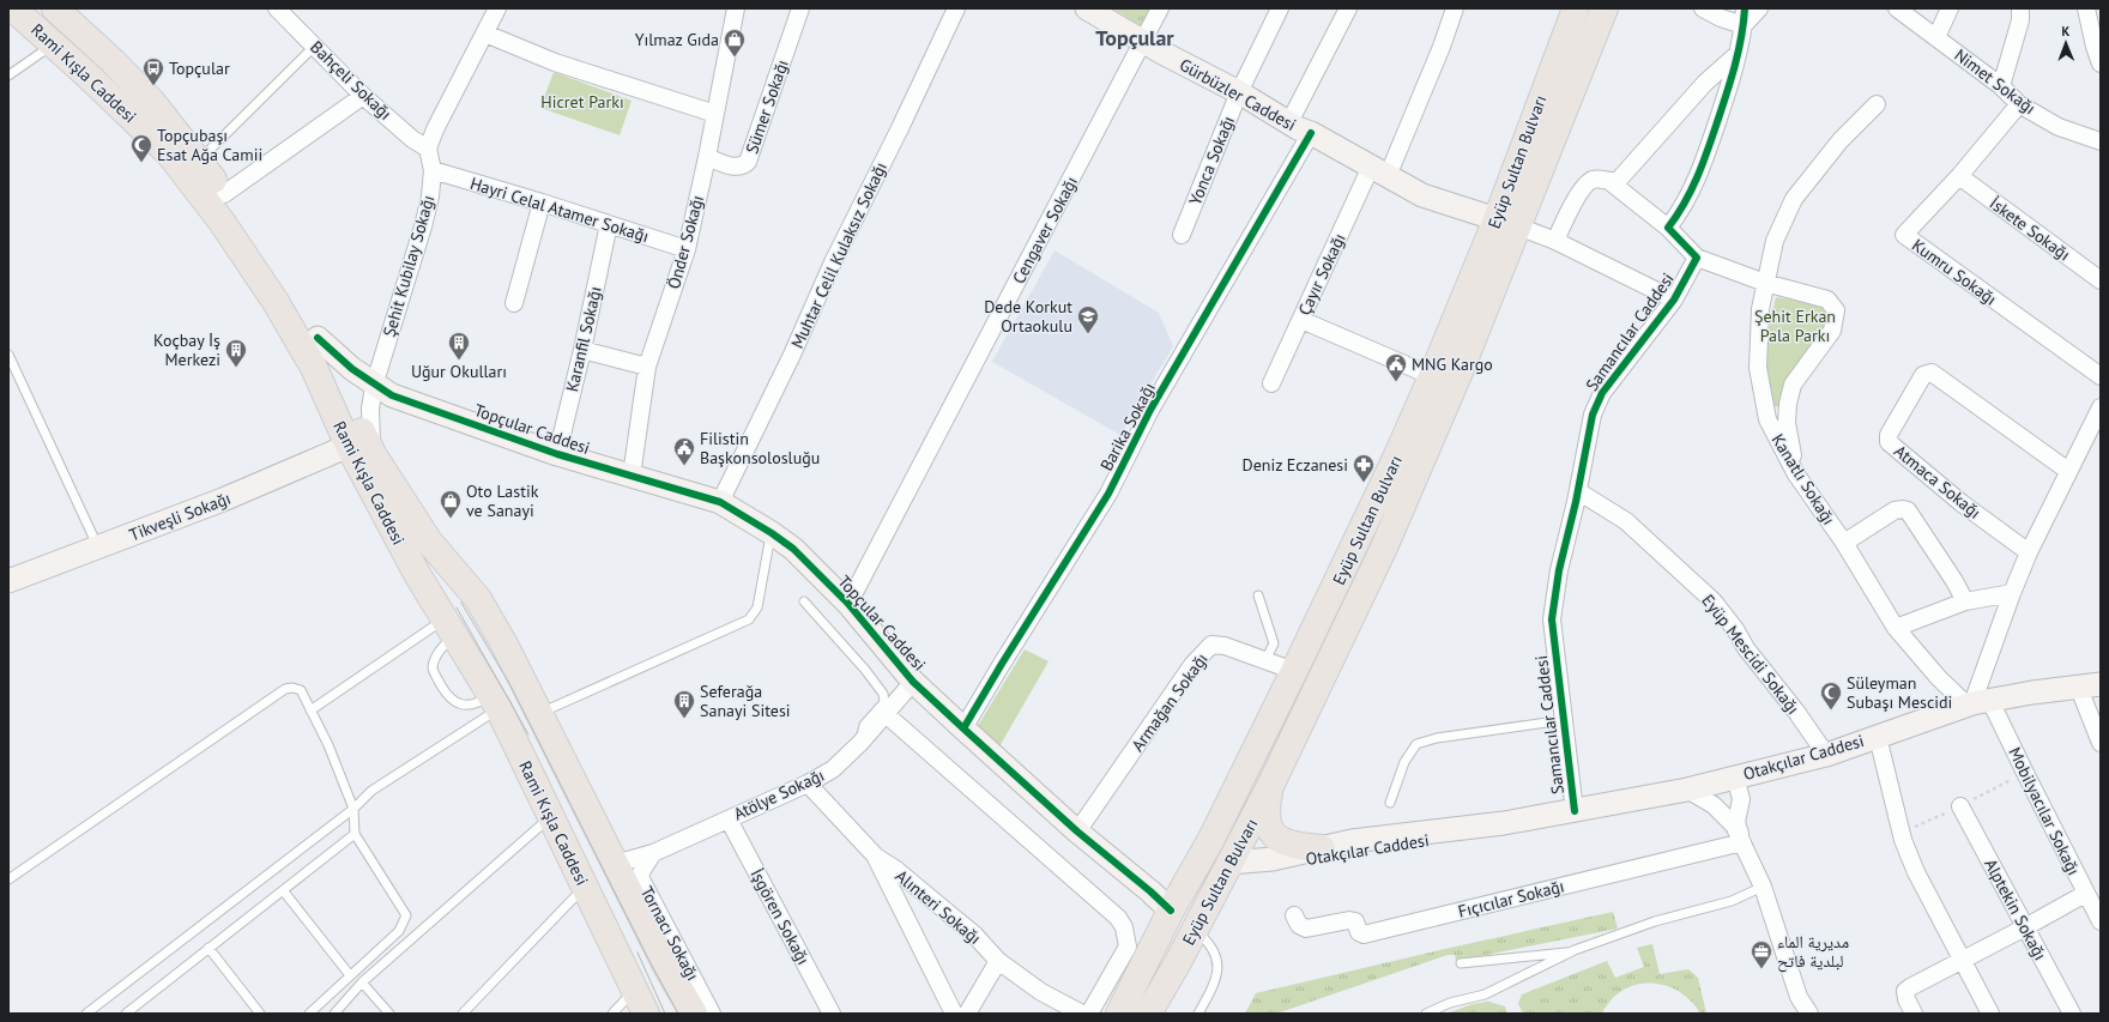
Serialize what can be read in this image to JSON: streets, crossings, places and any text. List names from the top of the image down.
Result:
{
  "streets": {
    "main road": ["Rami Kışla Caddesi", "Eyüp Sultan Bulvarı"],
    "street": [
      "Bahçeli Sokağı",
      "Nimet Sokağı",
      "Gürbüzler Caddesi",
      "Sümer Sokağı",
      "Yonca Sokağı",
      "Hayri Celal Atamer Sokağı",
      "İskete Sokağı",
      "Cengaver Sokağı",
      "Önder Sokağı",
      "Muhtar Celil Kulaksız Sokağı",
      "Şehit Kubilay Sokağı",
      "Kumru Sokağı",
      "Çayır Sokağı",
      "Samancılar Caddesi",
      "Karanfil Sokağı",
      "Barika Sokağı",
      "Topçular Caddesi",
      "Kanatlı Sokağı",
      "Atmaca Sokağı",
      "Tikveşli Sokağı",
      "Eyüp Mescidi Sokağı",
      "Armağan Sokağı",
      "Otakçılar Caddesi",
      "Atölye Sokağı",
      "Mobilyacılar Sokağı",
      "Fıçıcılar Sokağı",
      "Alınteri Sokağı",
      "Alptekin Sokağı",
      "İşgören Sokağı",
      "Tornacı Sokağı"
    ]
  },
  "crossings": [
    ["Rami Kışla Caddesi", "Şehit Kubilay Sokağı"],
    ["Rami Kışla Caddesi", "Topçular Caddesi"],
    ["Rami Kışla Caddesi", "Tikveşli Sokağı"],
    ["Rami Kışla Caddesi", "Atölye Sokağı"],
    ["Bahçeli Sokağı", "Şehit Kubilay Sokağı"],
    ["Nimet Sokağı", "Kumru Sokağı"],
    ["Gürbüzler Caddesi", "Yonca Sokağı"],
    ["Gürbüzler Caddesi", "Eyüp Sultan Bulvarı"],
    ["Gürbüzler Caddesi", "Cengaver Sokağı"],
    ["Gürbüzler Caddesi", "Çayır Sokağı"],
    ["Gürbüzler Caddesi", "Barika Sokağı"],
    ["Sümer Sokağı", "Önder Sokağı"],
    ["Eyüp Sultan Bulvarı", "Topçular Caddesi"],
    ["Eyüp Sultan Bulvarı", "Armağan Sokağı"],
    ["Eyüp Sultan Bulvarı", "Otakçılar Caddesi"],
    ["Hayri Celal Atamer Sokağı", "Önder Sokağı"],
    ["Hayri Celal Atamer Sokağı", "Şehit Kubilay Sokağı"],
    ["Hayri Celal Atamer Sokağı", "Karanfil Sokağı"],
    ["İskete Sokağı", "Kumru Sokağı"],
    ["Cengaver Sokağı", "Topçular Caddesi"],
    ["Önder Sokağı", "Topçular Caddesi"],
    ["Muhtar Celil Kulaksız Sokağı", "Topçular Caddesi"],
    ["Şehit Kubilay Sokağı", "Topçular Caddesi"],
    ["Şehit Kubilay Sokağı", "Tikveşli Sokağı"],
    ["Samancılar Caddesi", "Eyüp Mescidi Sokağı"],
    ["Samancılar Caddesi", "Otakçılar Caddesi"],
    ["Karanfil Sokağı", "Topçular Caddesi"],
    ["Barika Sokağı", "Topçular Caddesi"],
    ["Topçular Caddesi", "Armağan Sokağı"],
    ["Topçular Caddesi", "Atölye Sokağı"],
    ["Kanatlı Sokağı", "Otakçılar Caddesi"],
    ["Kanatlı Sokağı", "Mobilyacılar Sokağı"],
    ["Eyüp Mescidi Sokağı", "Otakçılar Caddesi"],
    ["Otakçılar Caddesi", "Mobilyacılar Sokağı"],
    ["Atölye Sokağı", "Alınteri Sokağı"],
    ["Atölye Sokağı", "İşgören Sokağı"],
    ["Atölye Sokağı", "Tornacı Sokağı"]
  ],
  "districts": ["Topçular"],
  "parks": ["Hicret Parkı", "Şehit Erkan Pala Parkı"],
  "places": {
    "shop": ["Yılmaz Gıda", "Oto Lastik ve Sanayi"],
    "bus stop": ["Topçular"],
    "mosque": ["Topçubaşı Esat Ağa Camii", "Süleyman Subaşı Mescidi"],
    "school or university": ["Dede Korkut Ortaokulu"],
    "building": ["Uğur Okulları", "Koçbay İş Merkezi", "Seferağa Sanayi Sitesi"],
    "public building": ["MNG Kargo", "Filistin Başkonsolosluğu"],
    "pharmacy": ["Deniz Eczanesi"],
    "office": ["مديرية الماء لبلدية فاتح"]
  },
  "north": "top"
}
